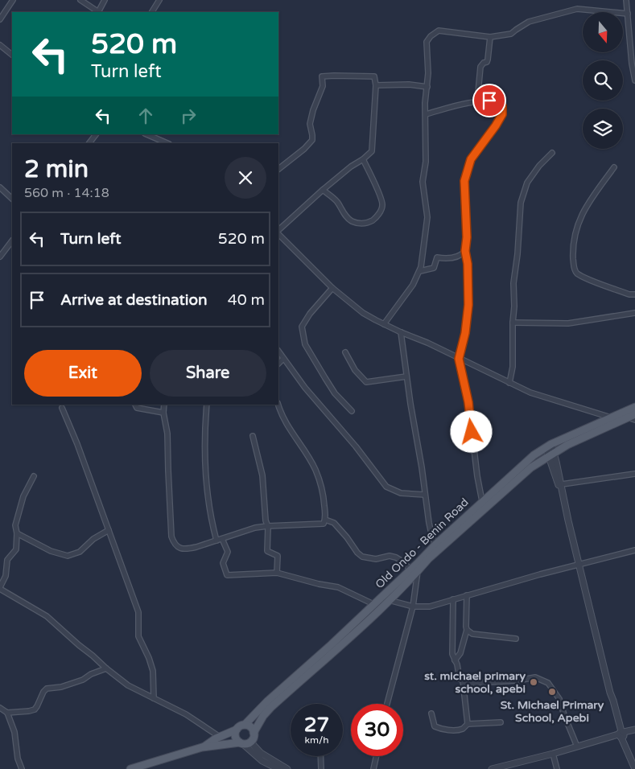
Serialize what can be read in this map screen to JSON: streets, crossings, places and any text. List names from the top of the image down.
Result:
{
  "streets": {
    "main road": ["Old Ondo - Benin Road"]
  },
  "places": ["st. michael primary school, apebi", "St. Michael Primary School, Apebi"],
  "north": "bottom",
  "page": {
    "turn": ["520 m", "Turn left"],
    "heading": ["2 min", "560 m · 14:18"],
    "list": [
      {
        "name": "Turn left",
        "value": "520 m"
      },
      {
        "name": "Arrive at destination",
        "value": "40 m"
      }
    ],
    "buttons": ["Exit", "Share"],
    "speed": "27 km/h",
    "limit": "30"
  }
}
